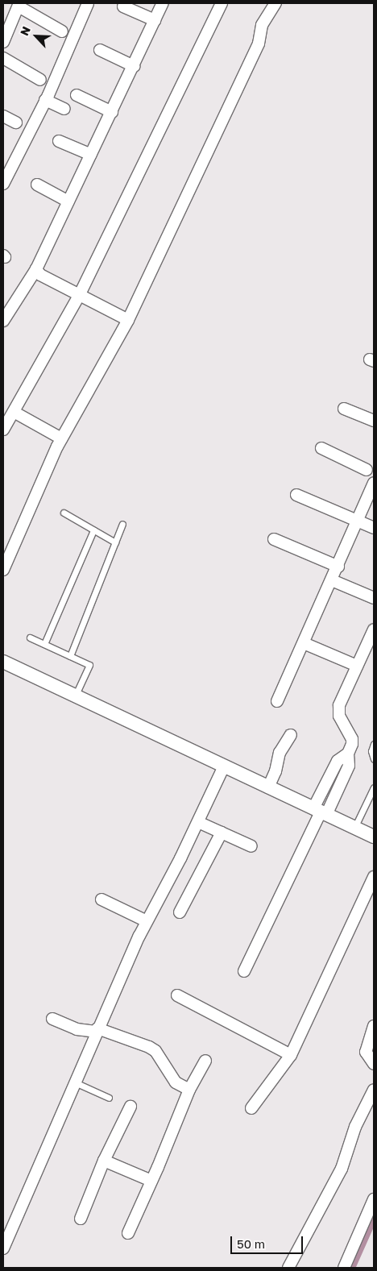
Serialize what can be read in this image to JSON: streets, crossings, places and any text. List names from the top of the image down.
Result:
{
  "scale_bar": "50 m",
  "north": "top left"
}
